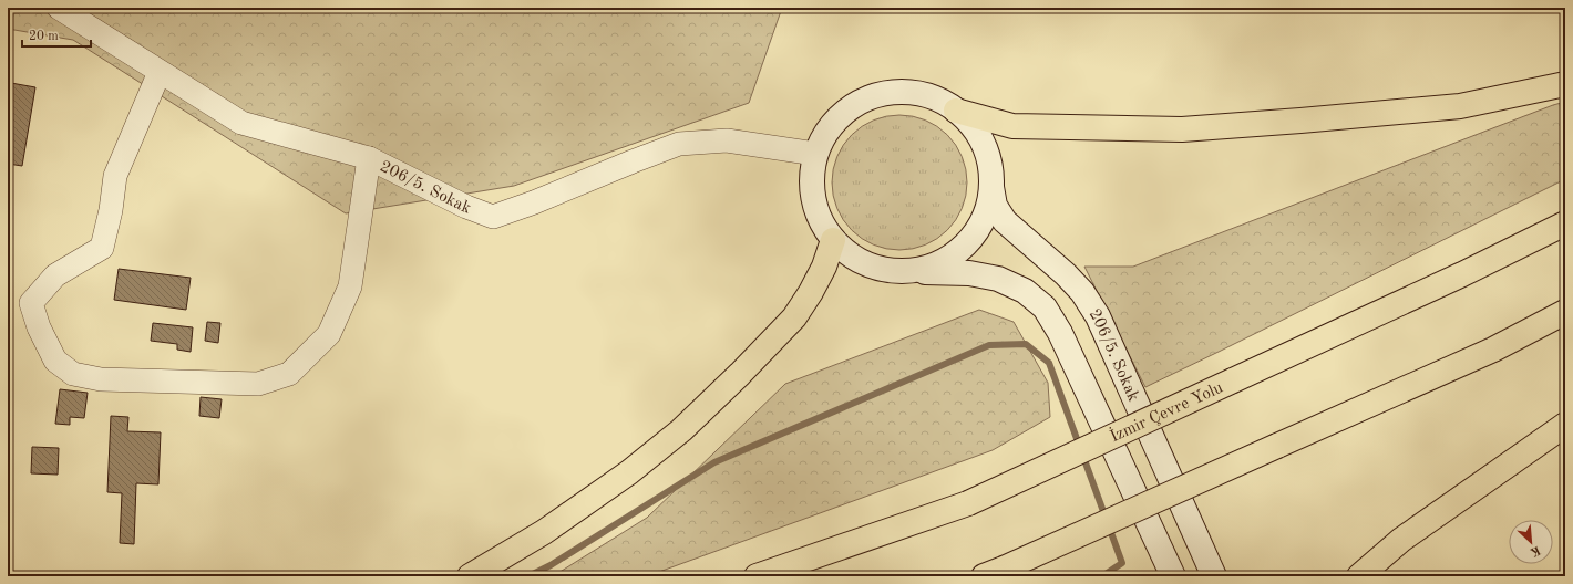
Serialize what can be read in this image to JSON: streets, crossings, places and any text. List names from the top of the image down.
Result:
{
  "streets": {
    "highway": ["İzmir Çevre Yolu"],
    "main road": ["206/5. Sokak"]
  },
  "scale_bar": "20 m",
  "north": "bottom right"
}
